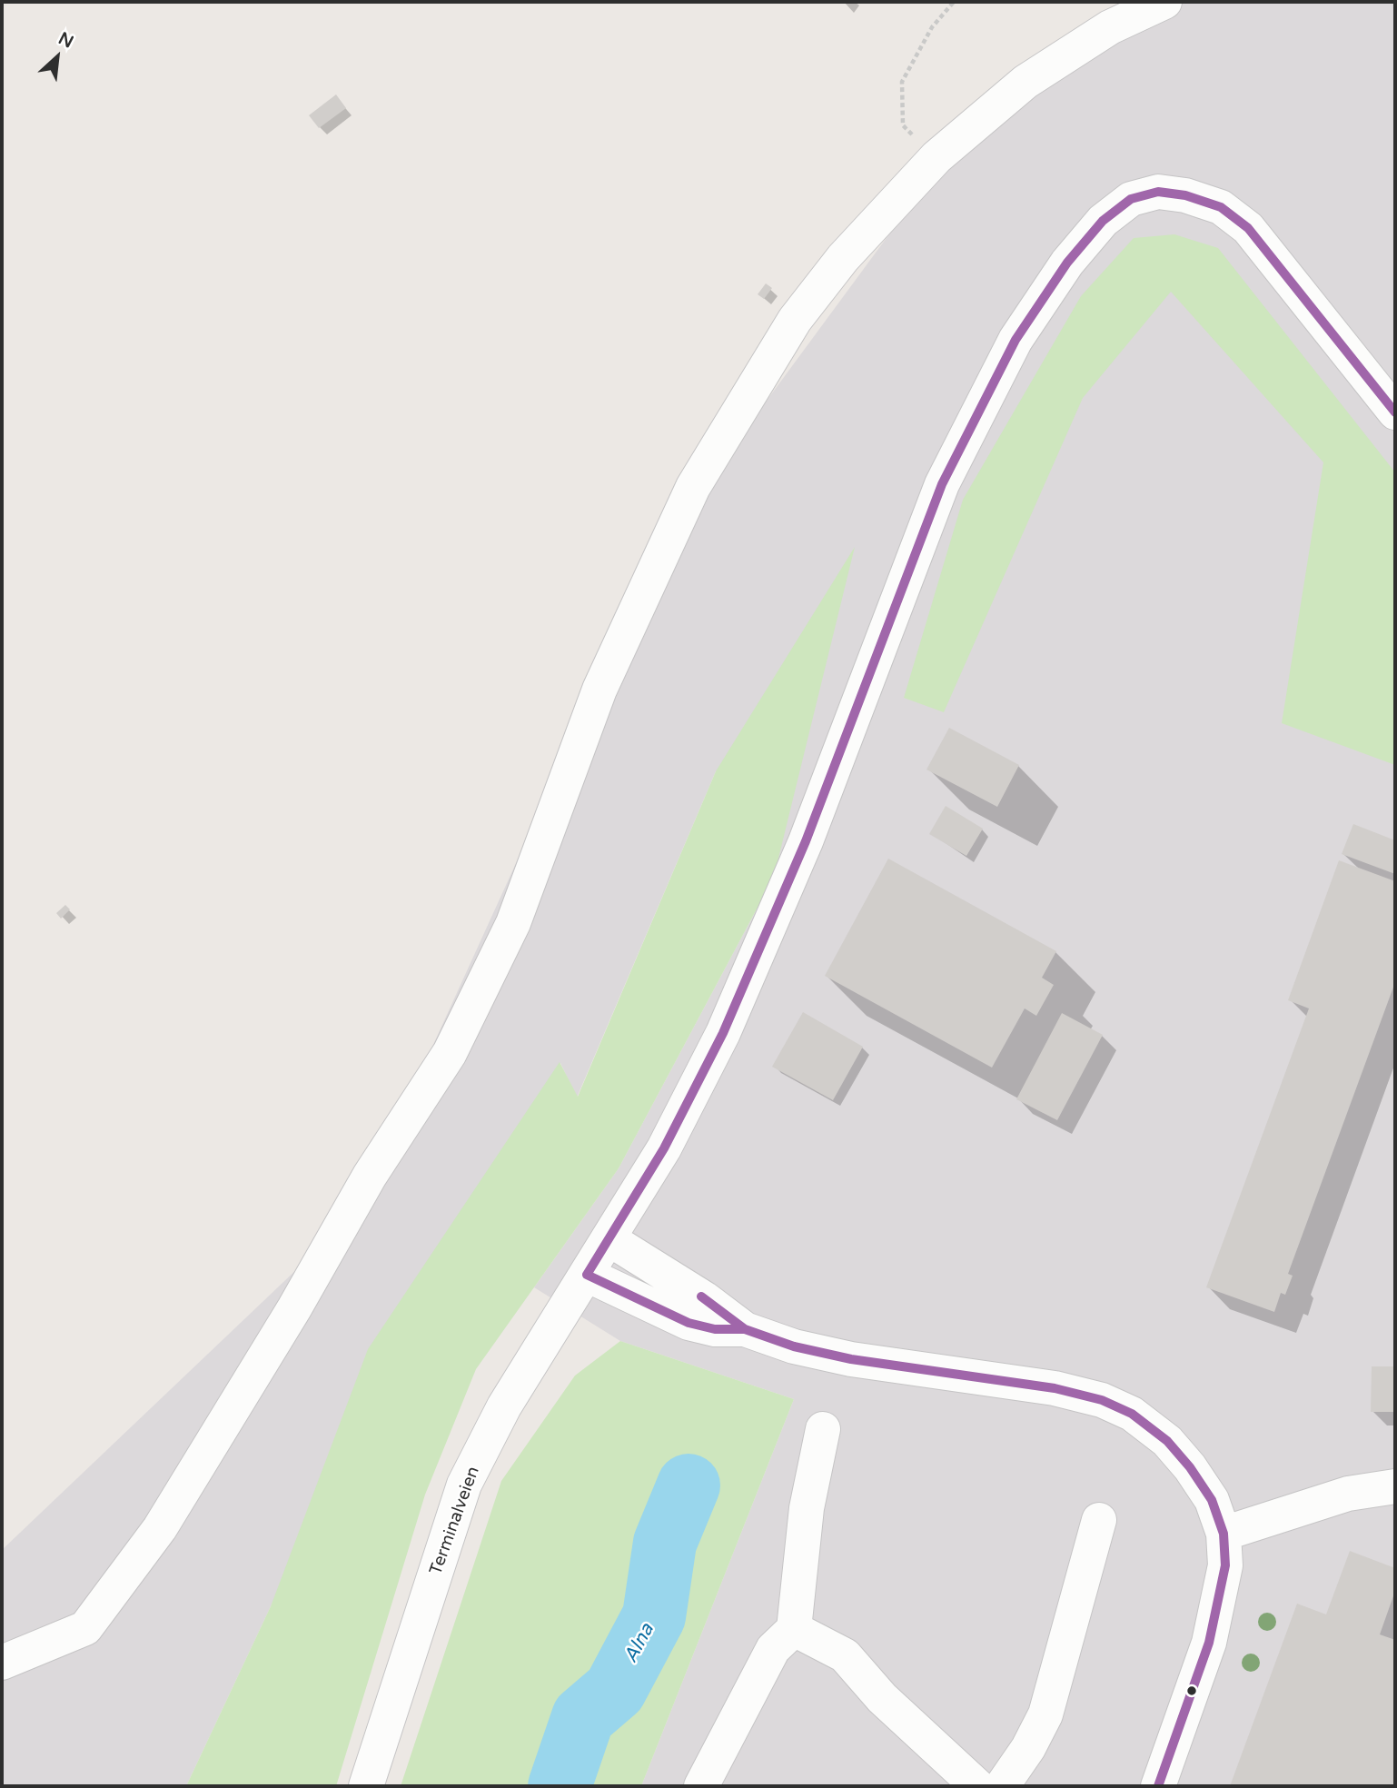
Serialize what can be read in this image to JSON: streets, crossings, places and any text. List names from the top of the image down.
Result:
{
  "streets": {
    "street": ["Terminalveien"]
  },
  "water": ["Alna"],
  "north": "top right"
}
